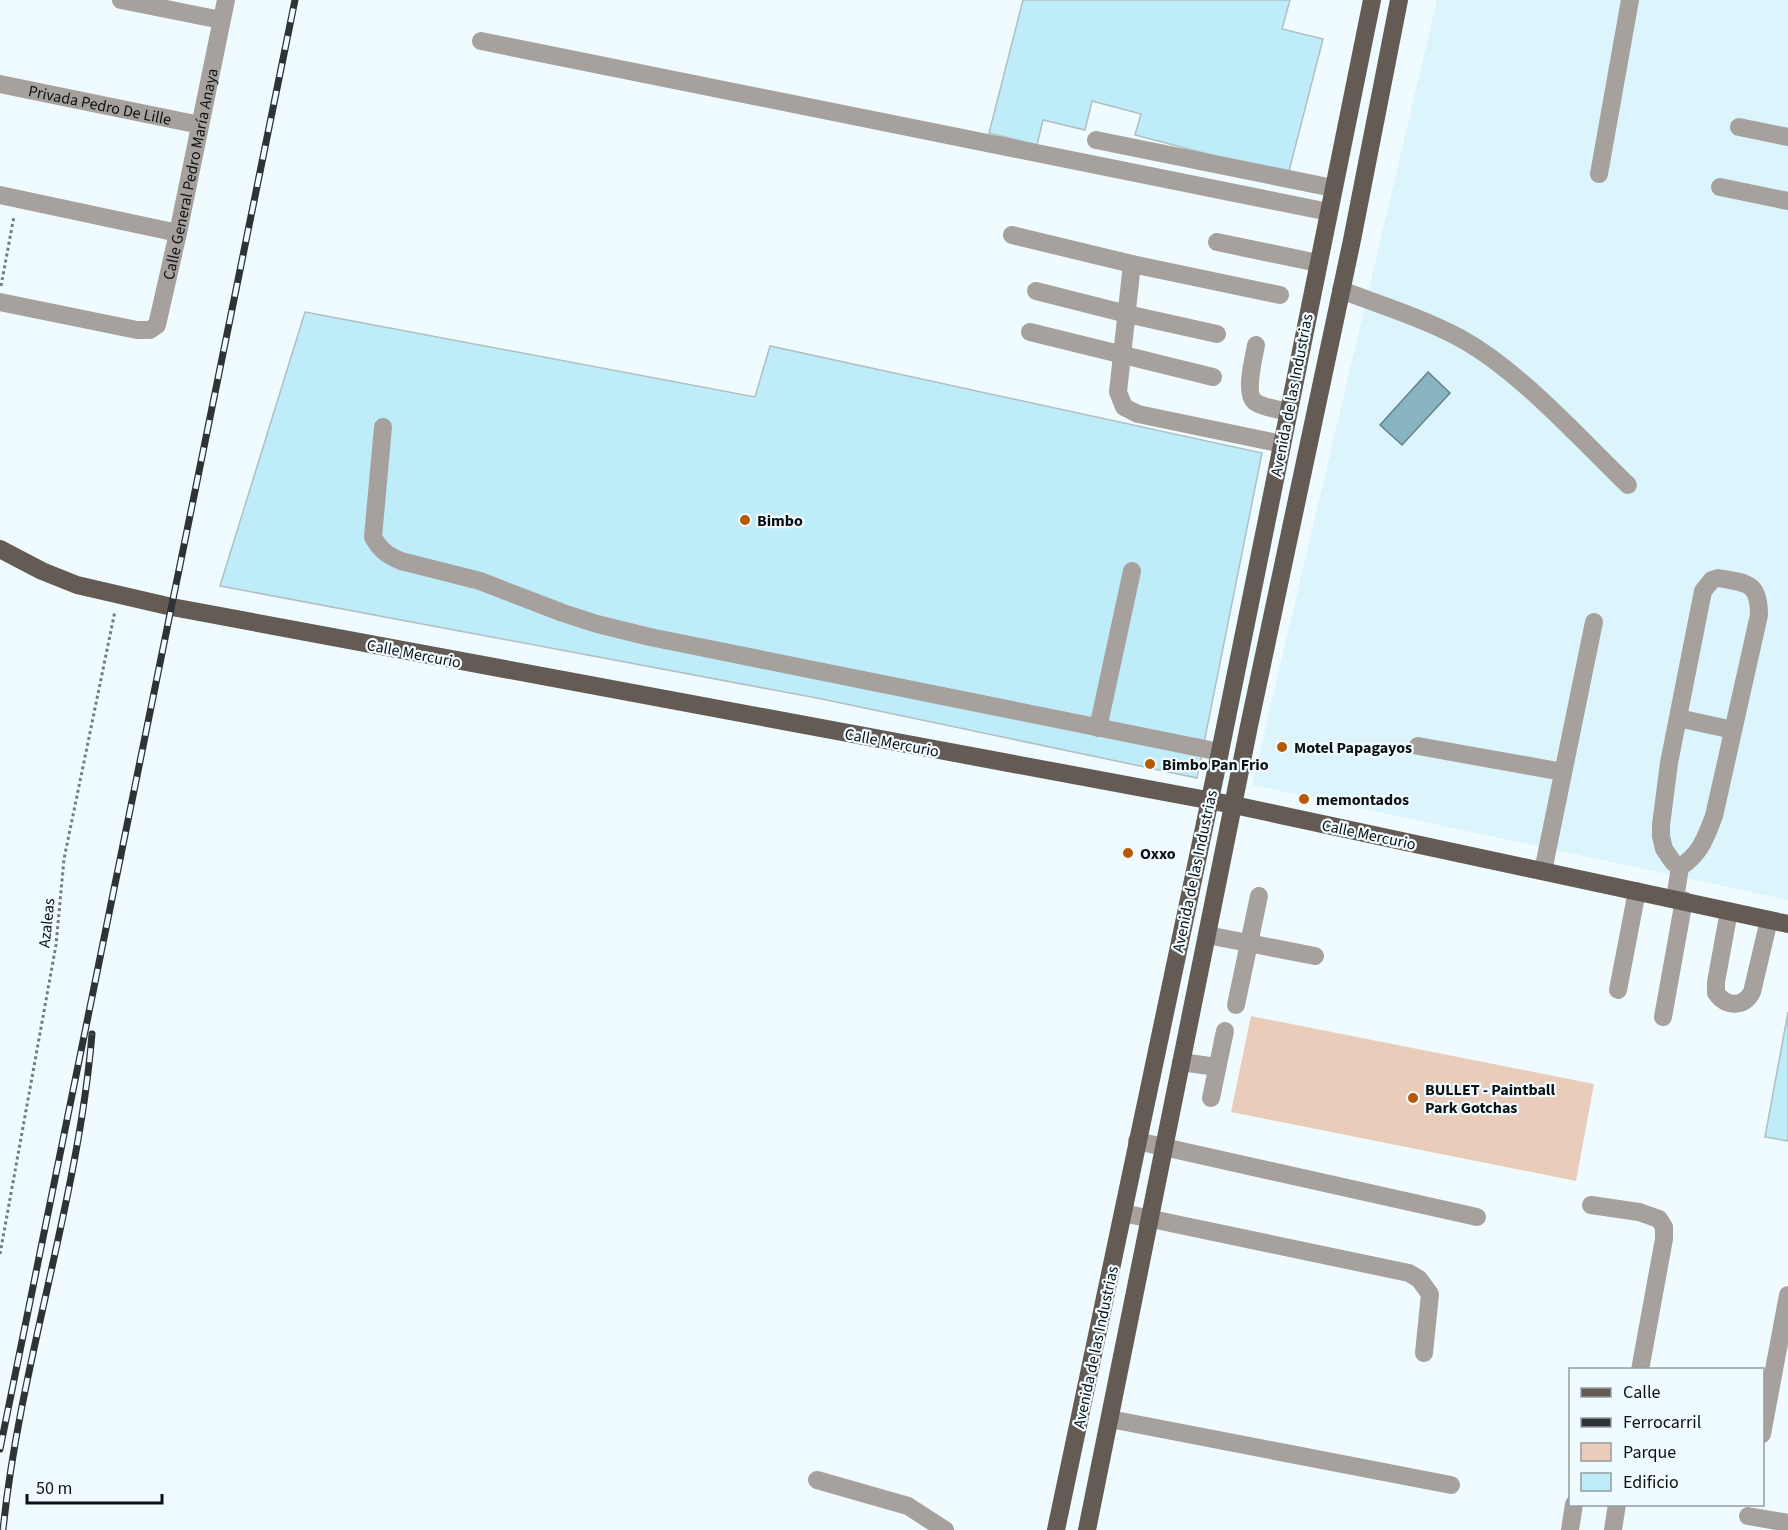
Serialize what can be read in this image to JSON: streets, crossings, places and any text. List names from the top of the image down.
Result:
{
  "streets": {
    "main road": ["Avenida de las Industrias", "Calle Mercurio"],
    "street": ["Privada Pedro De Lille", "Calle General Pedro María Anaya"],
    "path": ["Azaleas"]
  },
  "crossings": [
    ["Privada Pedro De Lille", "Calle General Pedro María Anaya"],
    ["Avenida de las Industrias", "Calle Mercurio"],
    ["Calle Mercurio", "Azaleas"]
  ],
  "places": [
    "Bimbo",
    "Motel Papagayos",
    "Bimbo Pan Frio",
    "memontados",
    "Oxxo",
    "BULLET - Paintball Park Gotchas"
  ],
  "legend": [
    "Calle",
    "Ferrocarril",
    "Parque",
    "Edificio"
  ],
  "scale_bar": "50 m"
}
